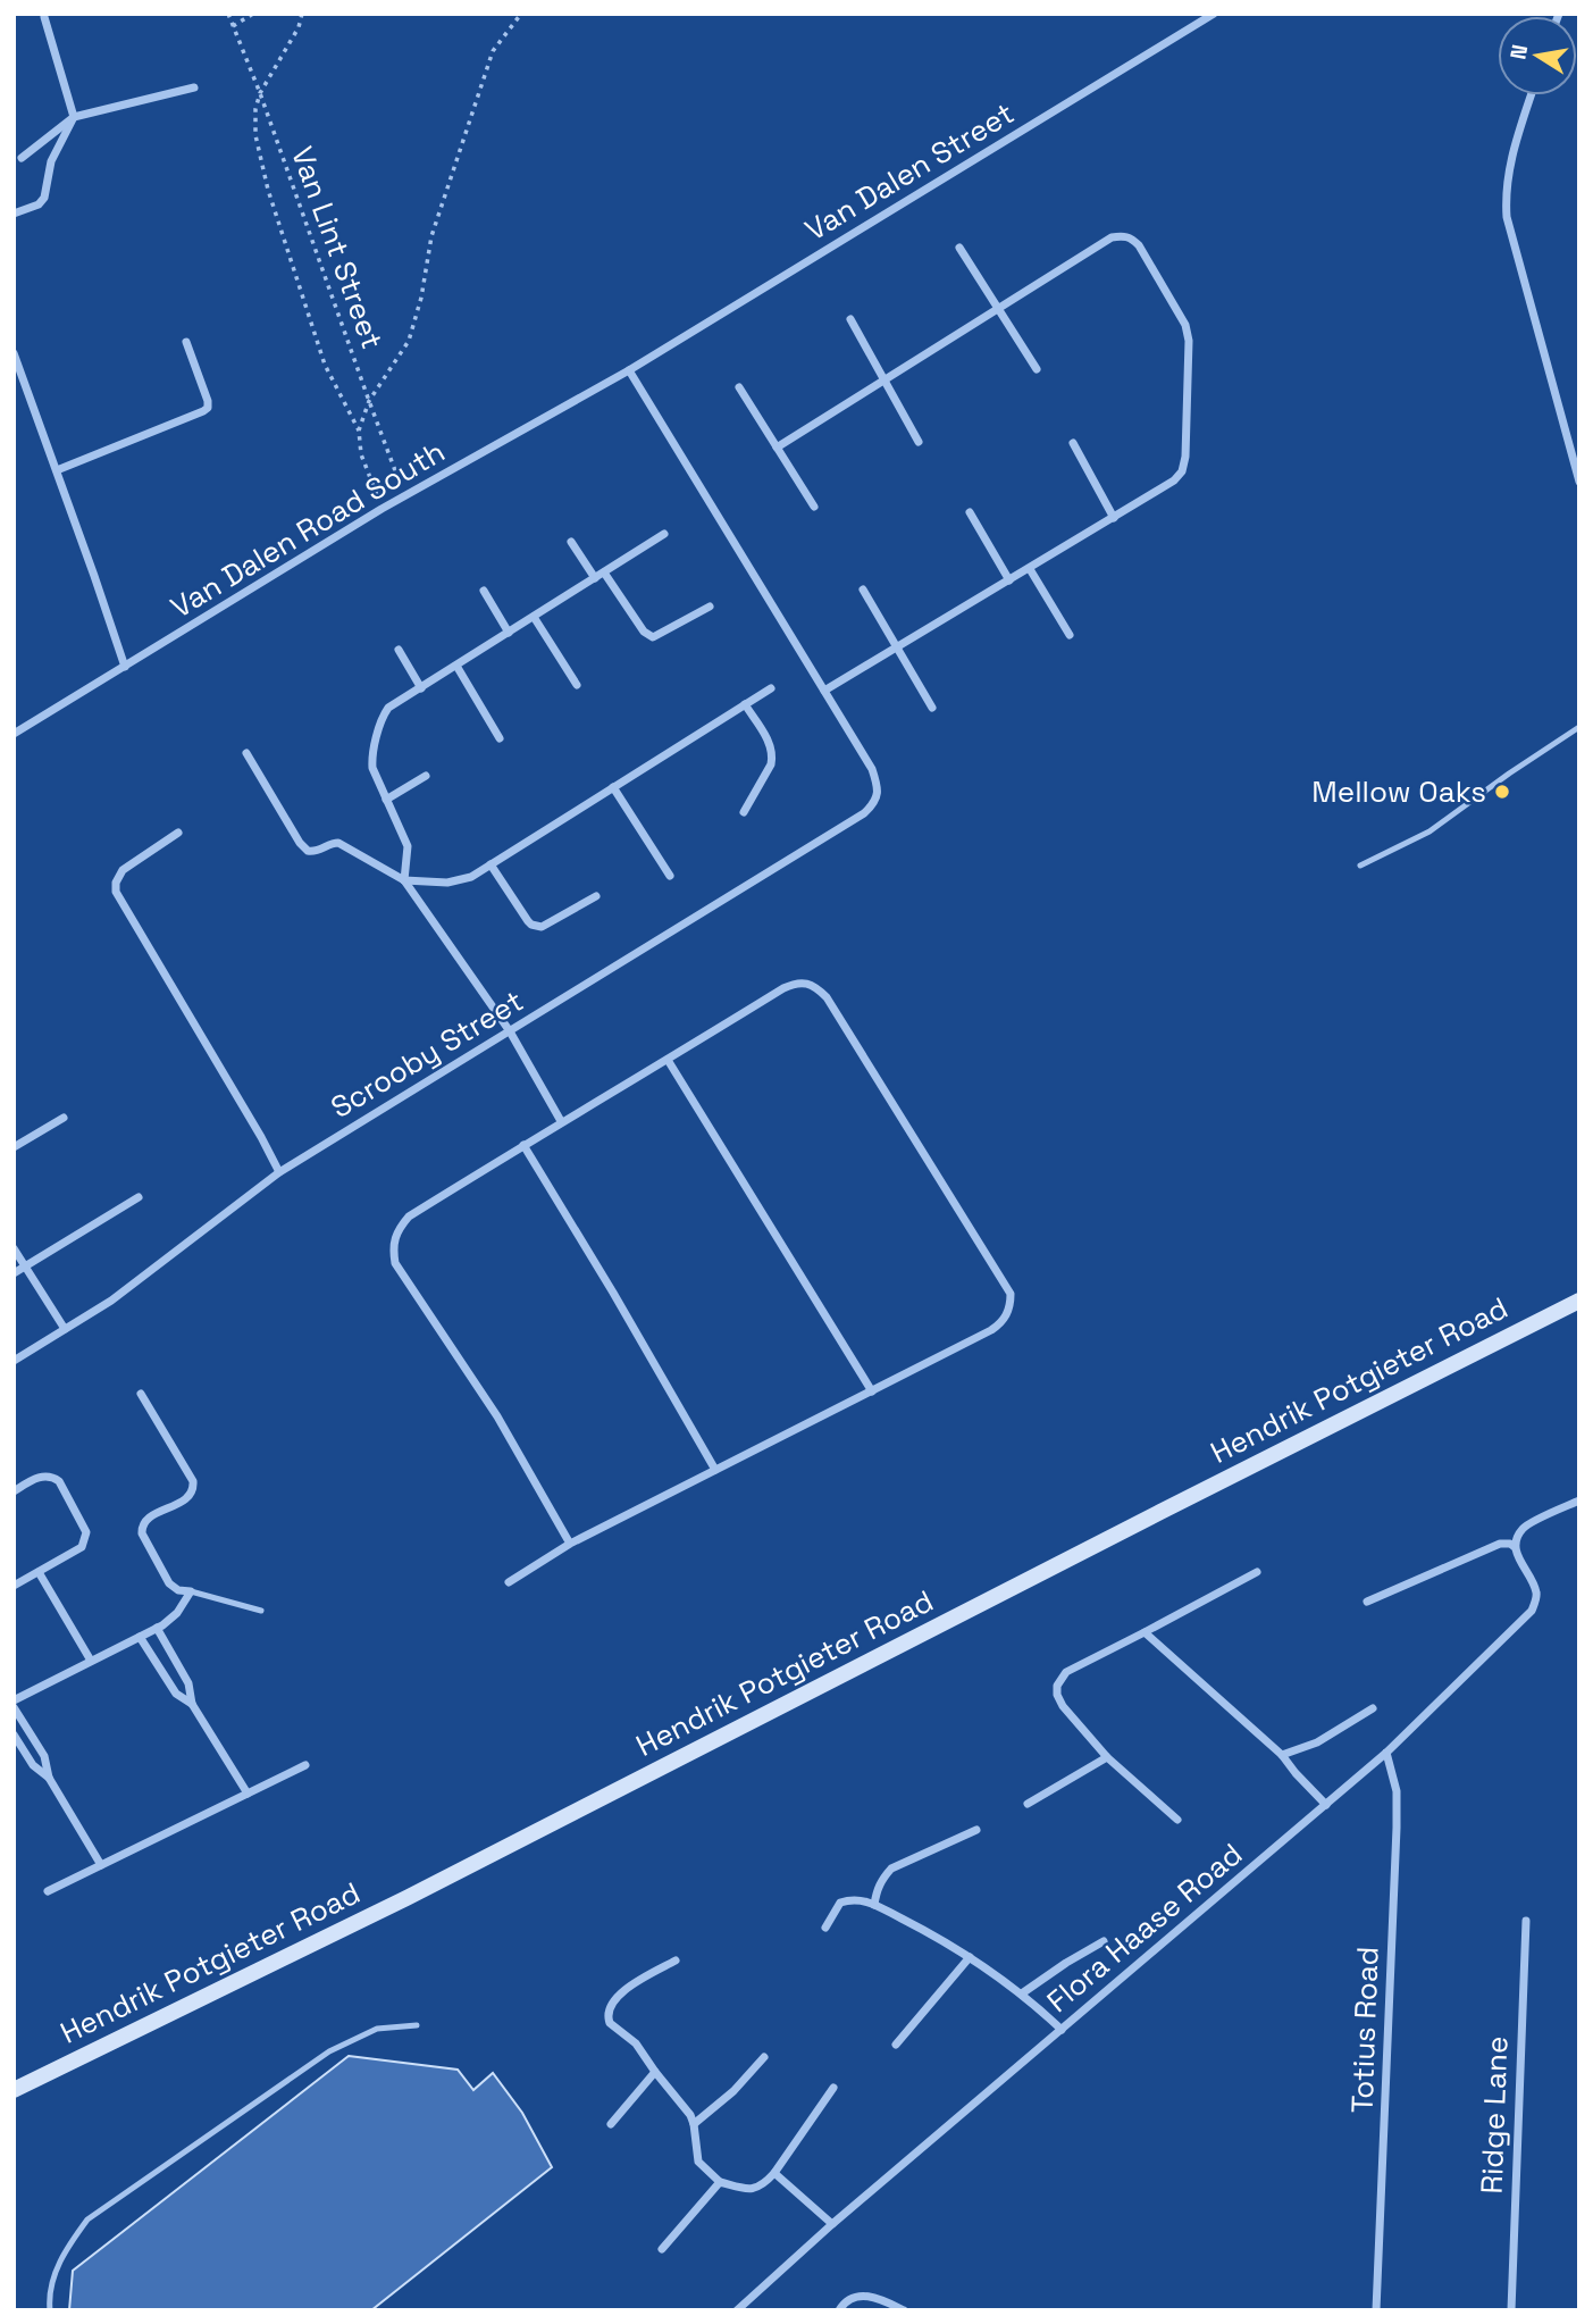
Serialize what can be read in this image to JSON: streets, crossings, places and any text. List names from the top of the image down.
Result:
{
  "streets": {
    "main road": ["Hendrik Potgieter Road"],
    "street": [
      "Van Dalen Street",
      "Van Dalen Road South",
      "Scrooby Street",
      "Flora Haase Road",
      "Totius Road",
      "Ridge Lane"
    ],
    "path": ["Van Lint Street"]
  },
  "crossings": [
    ["Van Dalen Street", "Van Dalen Road South"],
    ["Van Lint Street", "Van Dalen Road South"],
    ["Flora Haase Road", "Totius Road"]
  ],
  "places": ["Mellow Oaks"],
  "north": "left"
}
